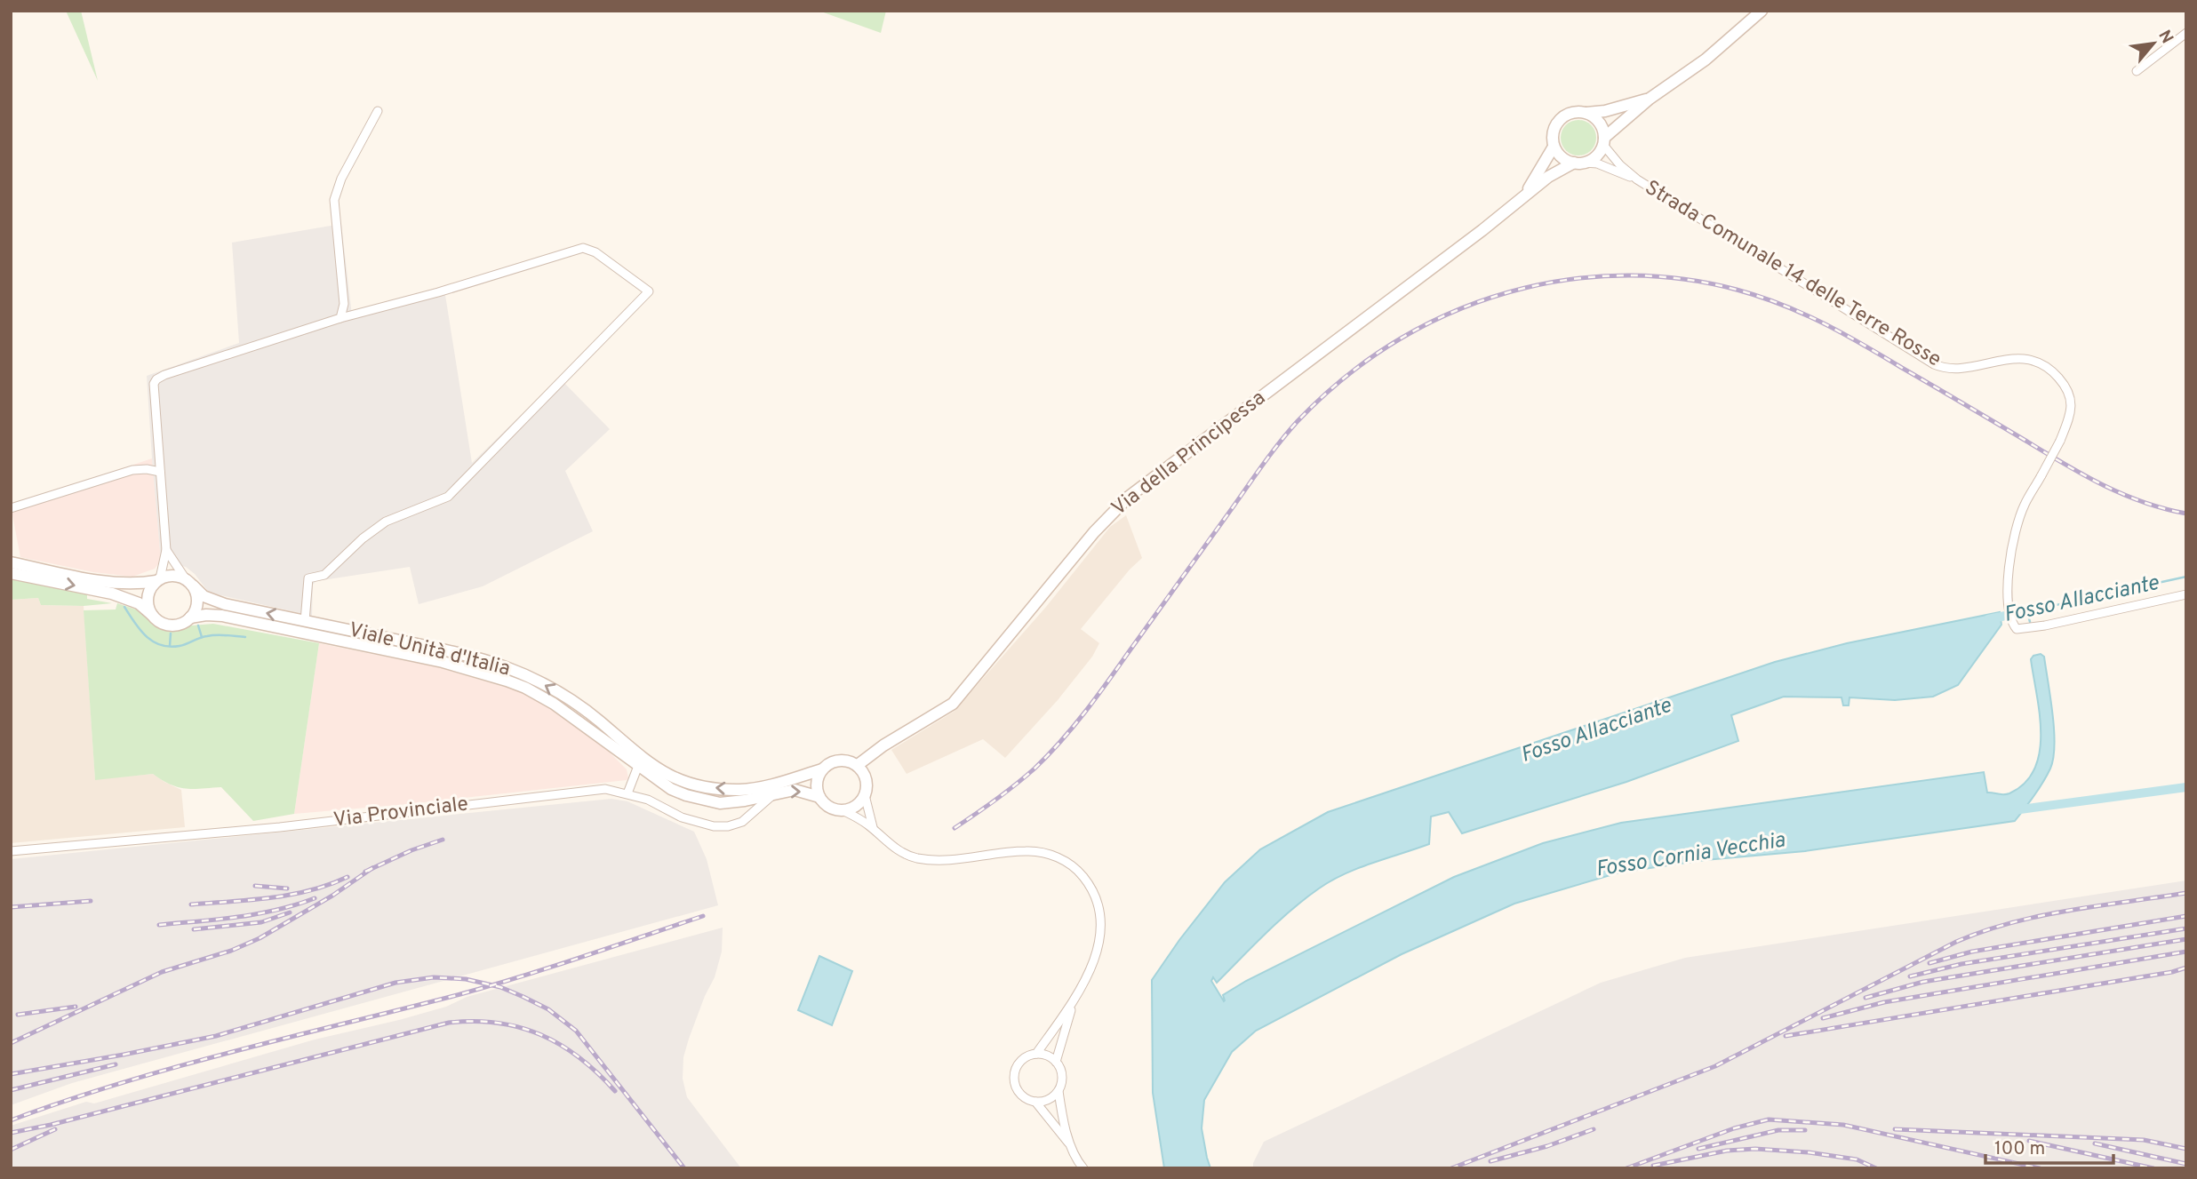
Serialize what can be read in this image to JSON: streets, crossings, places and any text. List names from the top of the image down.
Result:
{
  "streets": {
    "main road": ["Via della Principessa", "Viale Unità d'Italia"],
    "street": ["Strada Comunale 14 delle Terre Rosse", "Via Provinciale"]
  },
  "crossings": [
    ["Strada Comunale 14 delle Terre Rosse", "Via della Principessa"],
    ["Via della Principessa", "Viale Unità d'Italia"],
    ["Viale Unità d'Italia", "Via Provinciale"]
  ],
  "water": ["Fosso Allacciante", "Fosso Cornia Vecchia"],
  "scale_bar": "100 m",
  "north": "top right"
}
